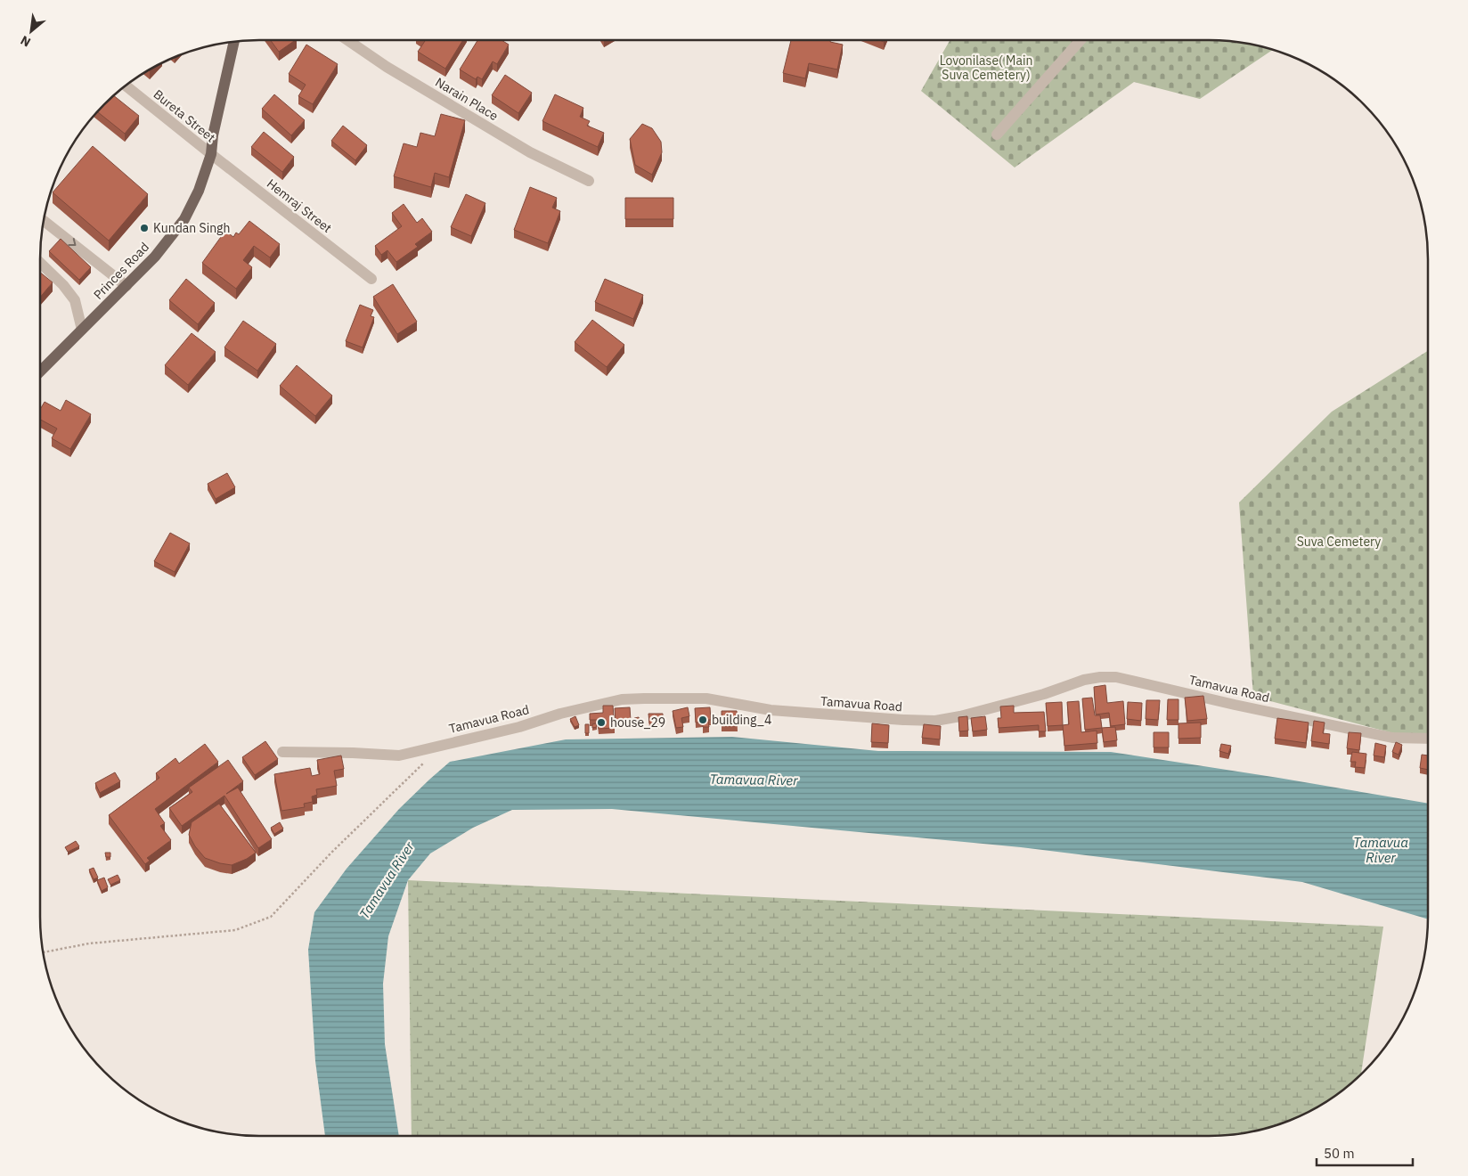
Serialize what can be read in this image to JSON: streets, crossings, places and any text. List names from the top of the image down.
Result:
{
  "streets": {
    "main road": ["Princes Road"],
    "street": [
      "Narain Place",
      "Bureta Street",
      "Hemraj Street",
      "Tamavua Road"
    ]
  },
  "crossings": [
    ["Bureta Street", "Hemraj Street"],
    ["Bureta Street", "Princes Road"],
    ["Hemraj Street", "Princes Road"]
  ],
  "water": ["Tamavua River"],
  "parks": ["Lovonilase( Main Suva Cemetery)", "Suva Cemetery"],
  "places": ["Kundan Singh", "building_4", "house_29"],
  "scale_bar": "50 m",
  "north": "bottom left"
}
